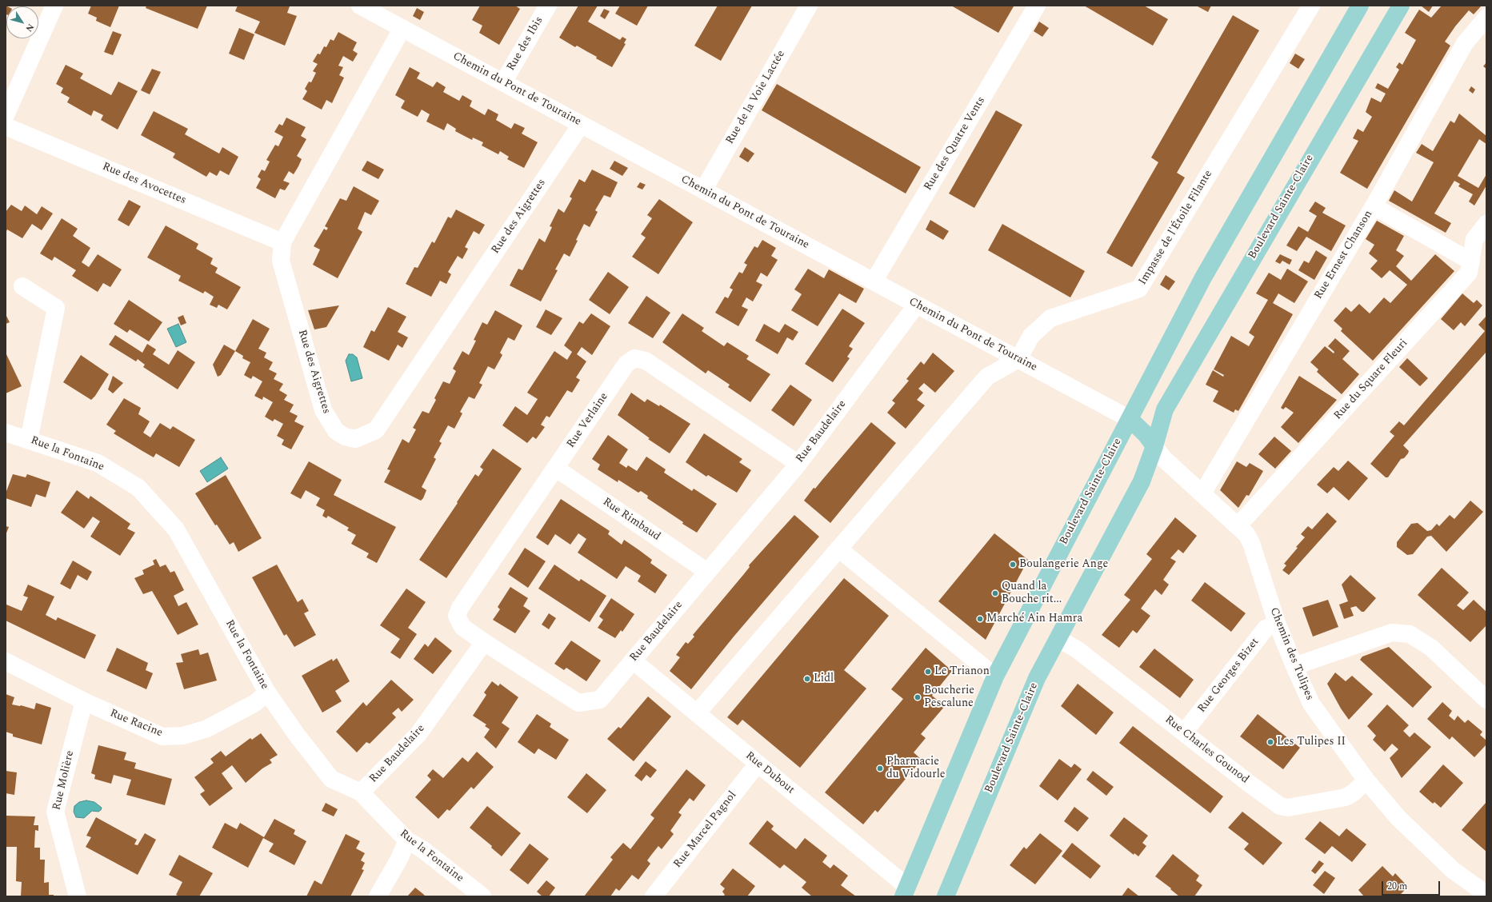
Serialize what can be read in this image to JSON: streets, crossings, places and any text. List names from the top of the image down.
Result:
{
  "streets": {
    "main road": ["Boulevard Sainte-Claire"],
    "street": [
      "Rue des Ibis",
      "Chemin du Pont de Touraine",
      "Rue de la Voie Lactée",
      "Rue des Quatre Vents",
      "Rue des Avocettes",
      "Rue des Aigrettes",
      "Impasse de l'Étoile Filante",
      "Rue Ernest Chanson",
      "Rue du Square Fleuri",
      "Rue Verlaine",
      "Rue Baudelaire",
      "Rue la Fontaine",
      "Rue Rimbaud",
      "Chemin des Tulipes",
      "Rue Georges Bizet",
      "Rue Racine",
      "Rue Charles Gounod",
      "Rue Dubout",
      "Rue Molière",
      "Rue Marcel Pagnol"
    ]
  },
  "crossings": [
    ["Rue des Ibis", "Chemin du Pont de Touraine"],
    ["Chemin du Pont de Touraine", "Rue de la Voie Lactée"],
    ["Chemin du Pont de Touraine", "Rue des Quatre Vents"],
    ["Chemin du Pont de Touraine", "Boulevard Sainte-Claire"],
    ["Chemin du Pont de Touraine", "Rue des Aigrettes"],
    ["Chemin du Pont de Touraine", "Impasse de l'Étoile Filante"],
    ["Chemin du Pont de Touraine", "Rue Baudelaire"],
    ["Rue des Avocettes", "Rue des Aigrettes"],
    ["Boulevard Sainte-Claire", "Chemin des Tulipes"],
    ["Boulevard Sainte-Claire", "Rue Charles Gounod"],
    ["Boulevard Sainte-Claire", "Rue Dubout"],
    ["Rue Ernest Chanson", "Chemin des Tulipes"],
    ["Rue du Square Fleuri", "Chemin des Tulipes"],
    ["Rue Verlaine", "Rue Baudelaire"],
    ["Rue Verlaine", "Rue Rimbaud"],
    ["Rue Baudelaire", "Rue la Fontaine"],
    ["Rue Baudelaire", "Rue Rimbaud"],
    ["Rue Baudelaire", "Rue Dubout"],
    ["Rue la Fontaine", "Rue Racine"],
    ["Chemin des Tulipes", "Rue Georges Bizet"],
    ["Chemin des Tulipes", "Rue Charles Gounod"],
    ["Rue Georges Bizet", "Rue Charles Gounod"],
    ["Rue Racine", "Rue Molière"],
    ["Rue Dubout", "Rue Marcel Pagnol"]
  ],
  "places": [
    "Boulangerie Ange",
    "Quand la Bouche rit...",
    "Marché Ain Hamra",
    "Le Trianon",
    "Lidl",
    "Boucherie Pescalune",
    "Les Tulipes II",
    "Pharmacie du Vidourle"
  ],
  "scale_bar": "20 m",
  "north": "bottom right"
}
